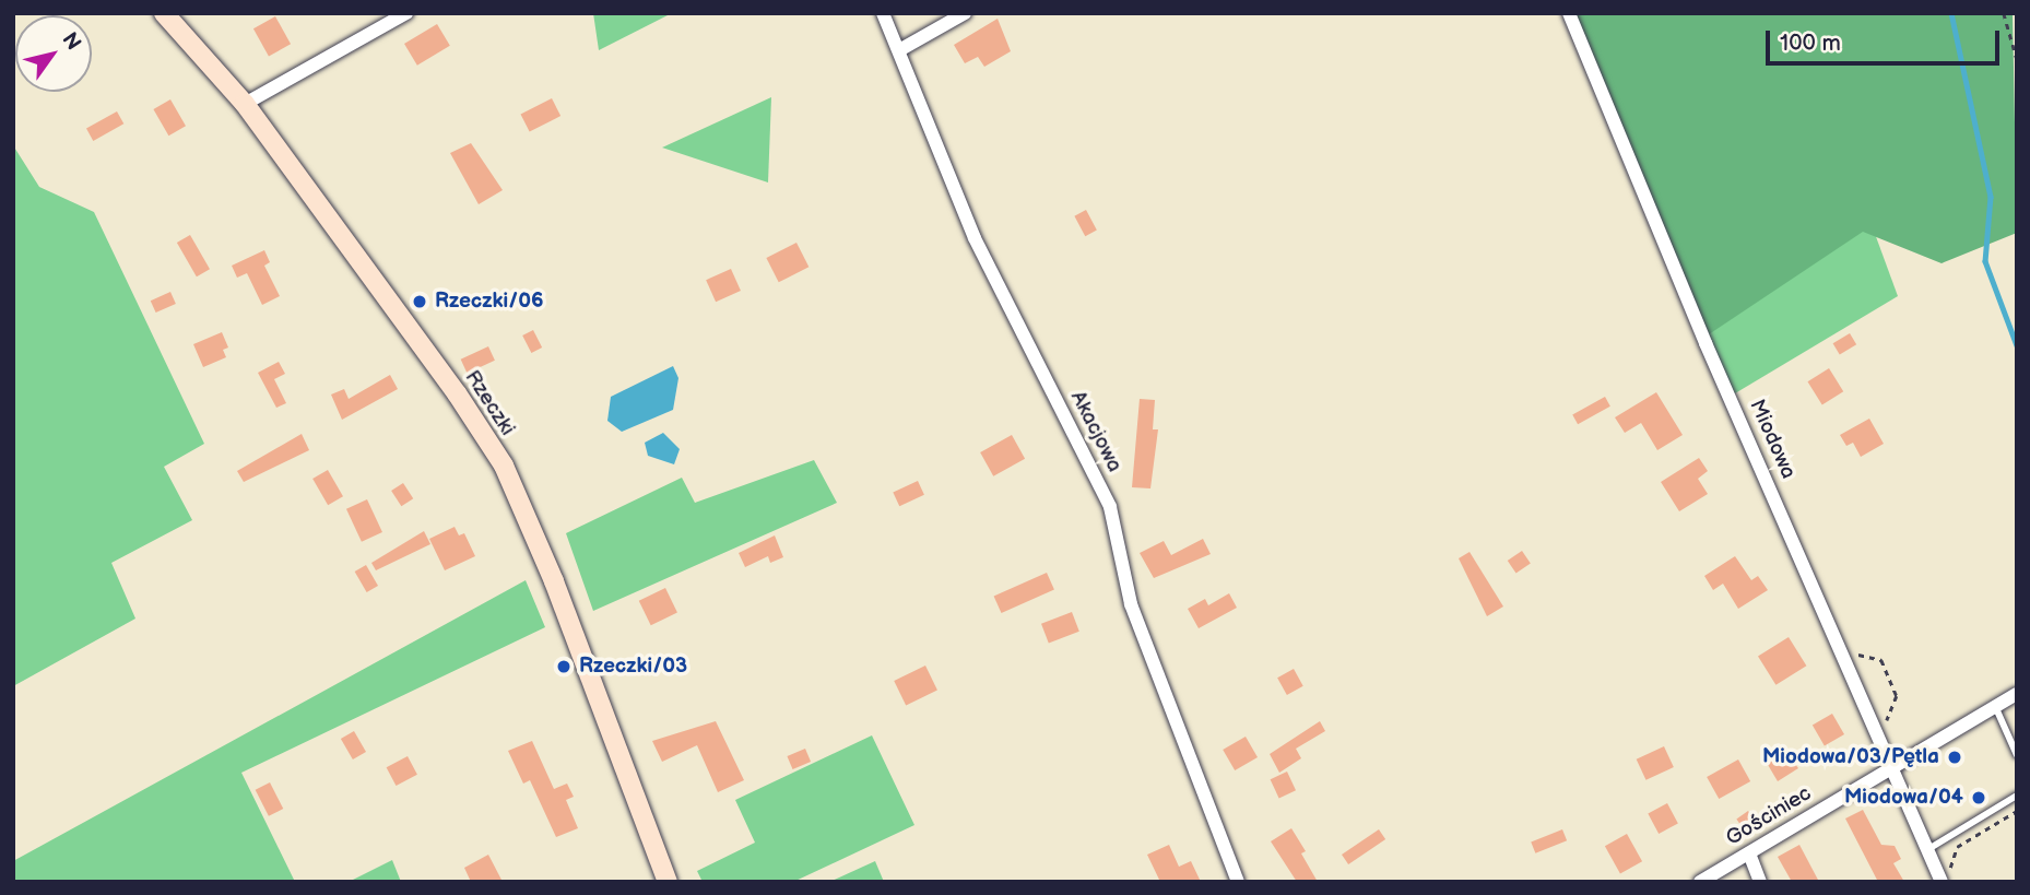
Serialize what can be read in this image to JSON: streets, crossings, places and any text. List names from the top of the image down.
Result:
{
  "streets": {
    "main road": ["Rzeczki"],
    "street": ["Akacjowa", "Miodowa", "Gościniec"]
  },
  "crossings": [
    ["Miodowa", "Gościniec"]
  ],
  "places": [
    "Rzeczki/06",
    "Rzeczki/03",
    "Miodowa/03/Pętla",
    "Miodowa/04"
  ],
  "scale_bar": "100 m",
  "north": "top right"
}
